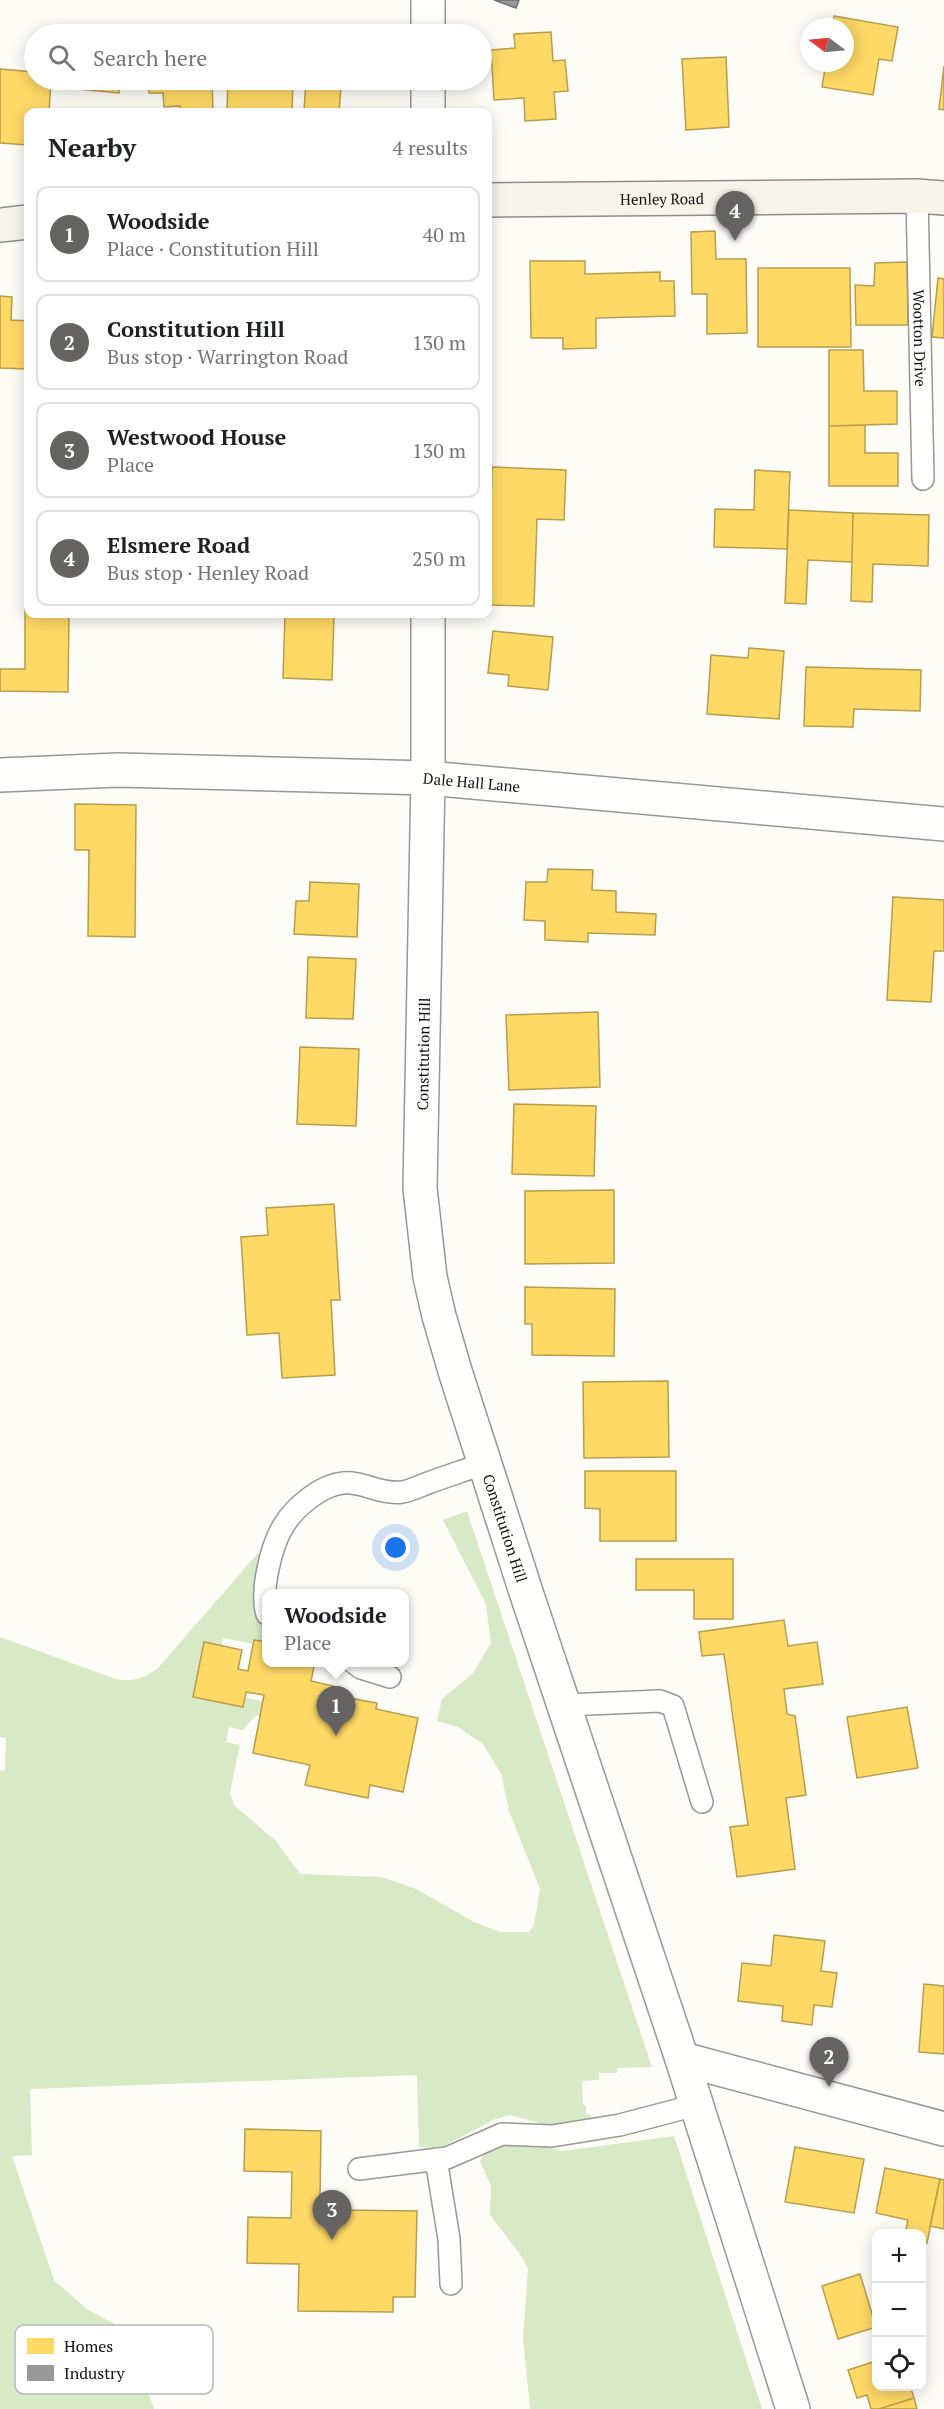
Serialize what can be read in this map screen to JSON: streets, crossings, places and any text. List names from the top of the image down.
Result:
{
  "streets": {
    "street": ["Henley Road", "Dale Hall Lane", "Constitution Hill"],
    "lane": ["Wootton Drive"]
  },
  "crossings": [
    ["Henley Road", "Wootton Drive"],
    ["Dale Hall Lane", "Constitution Hill"]
  ],
  "legend": ["Homes", "Industry"],
  "north": "left",
  "page": {
    "search": "Search here",
    "heading": ["Nearby", "4 results"],
    "list": [
      {
        "mark": "1",
        "name": "Woodside",
        "note": "Place · Constitution Hill",
        "value": "40 m"
      },
      {
        "mark": "2",
        "name": "Constitution Hill",
        "note": "Bus stop · Warrington Road",
        "value": "130 m"
      },
      {
        "mark": "3",
        "name": "Westwood House",
        "note": "Place",
        "value": "130 m"
      },
      {
        "mark": "4",
        "name": "Elsmere Road",
        "note": "Bus stop · Henley Road",
        "value": "250 m"
      }
    ],
    "pins": [
      "4",
      "1",
      "2",
      "3"
    ],
    "popup": ["Woodside", "Place"],
    "map_buttons": ["+", "−"]
  }
}
